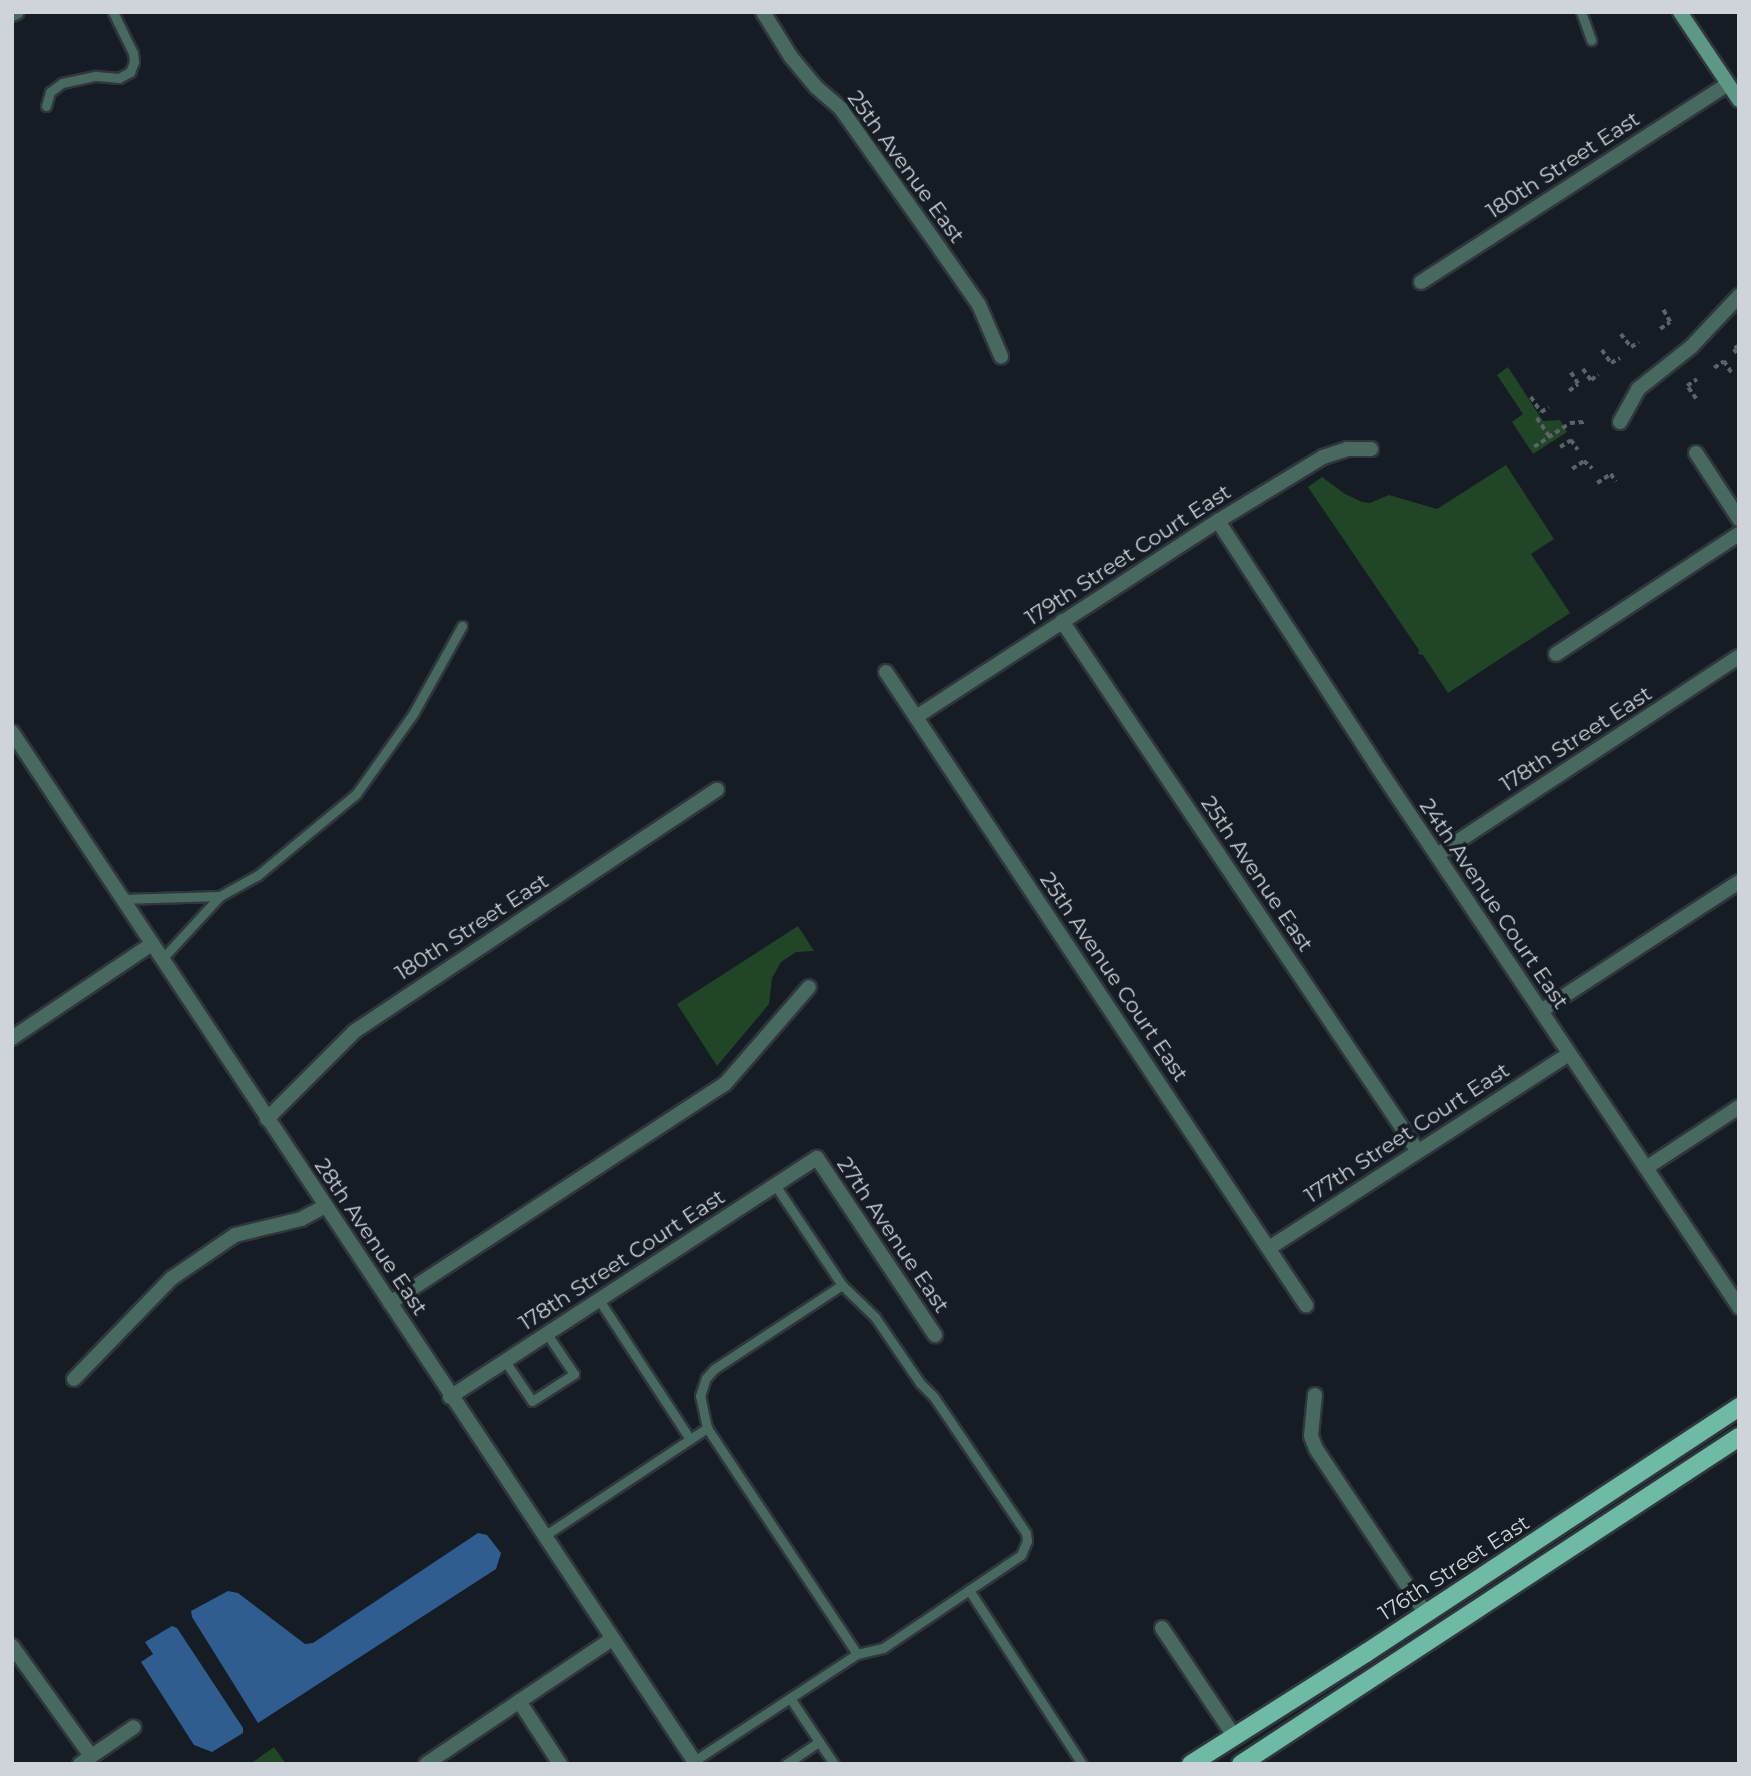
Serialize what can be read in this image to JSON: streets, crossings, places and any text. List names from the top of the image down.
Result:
{
  "streets": {
    "main road": ["176th Street East"],
    "street": [
      "180th Street East",
      "25th Avenue East",
      "179th Street Court East",
      "178th Street East",
      "24th Avenue Court East",
      "25th Avenue Court East",
      "177th Street Court East",
      "27th Avenue East",
      "28th Avenue East",
      "178th Street Court East"
    ]
  },
  "crossings": [
    ["180th Street East", "28th Avenue East"],
    ["25th Avenue East", "179th Street Court East"],
    ["25th Avenue East", "177th Street Court East"],
    ["179th Street Court East", "24th Avenue Court East"],
    ["179th Street Court East", "25th Avenue Court East"],
    ["178th Street East", "24th Avenue Court East"],
    ["24th Avenue Court East", "177th Street Court East"],
    ["25th Avenue Court East", "177th Street Court East"],
    ["27th Avenue East", "178th Street Court East"],
    ["28th Avenue East", "178th Street Court East"]
  ]
}
